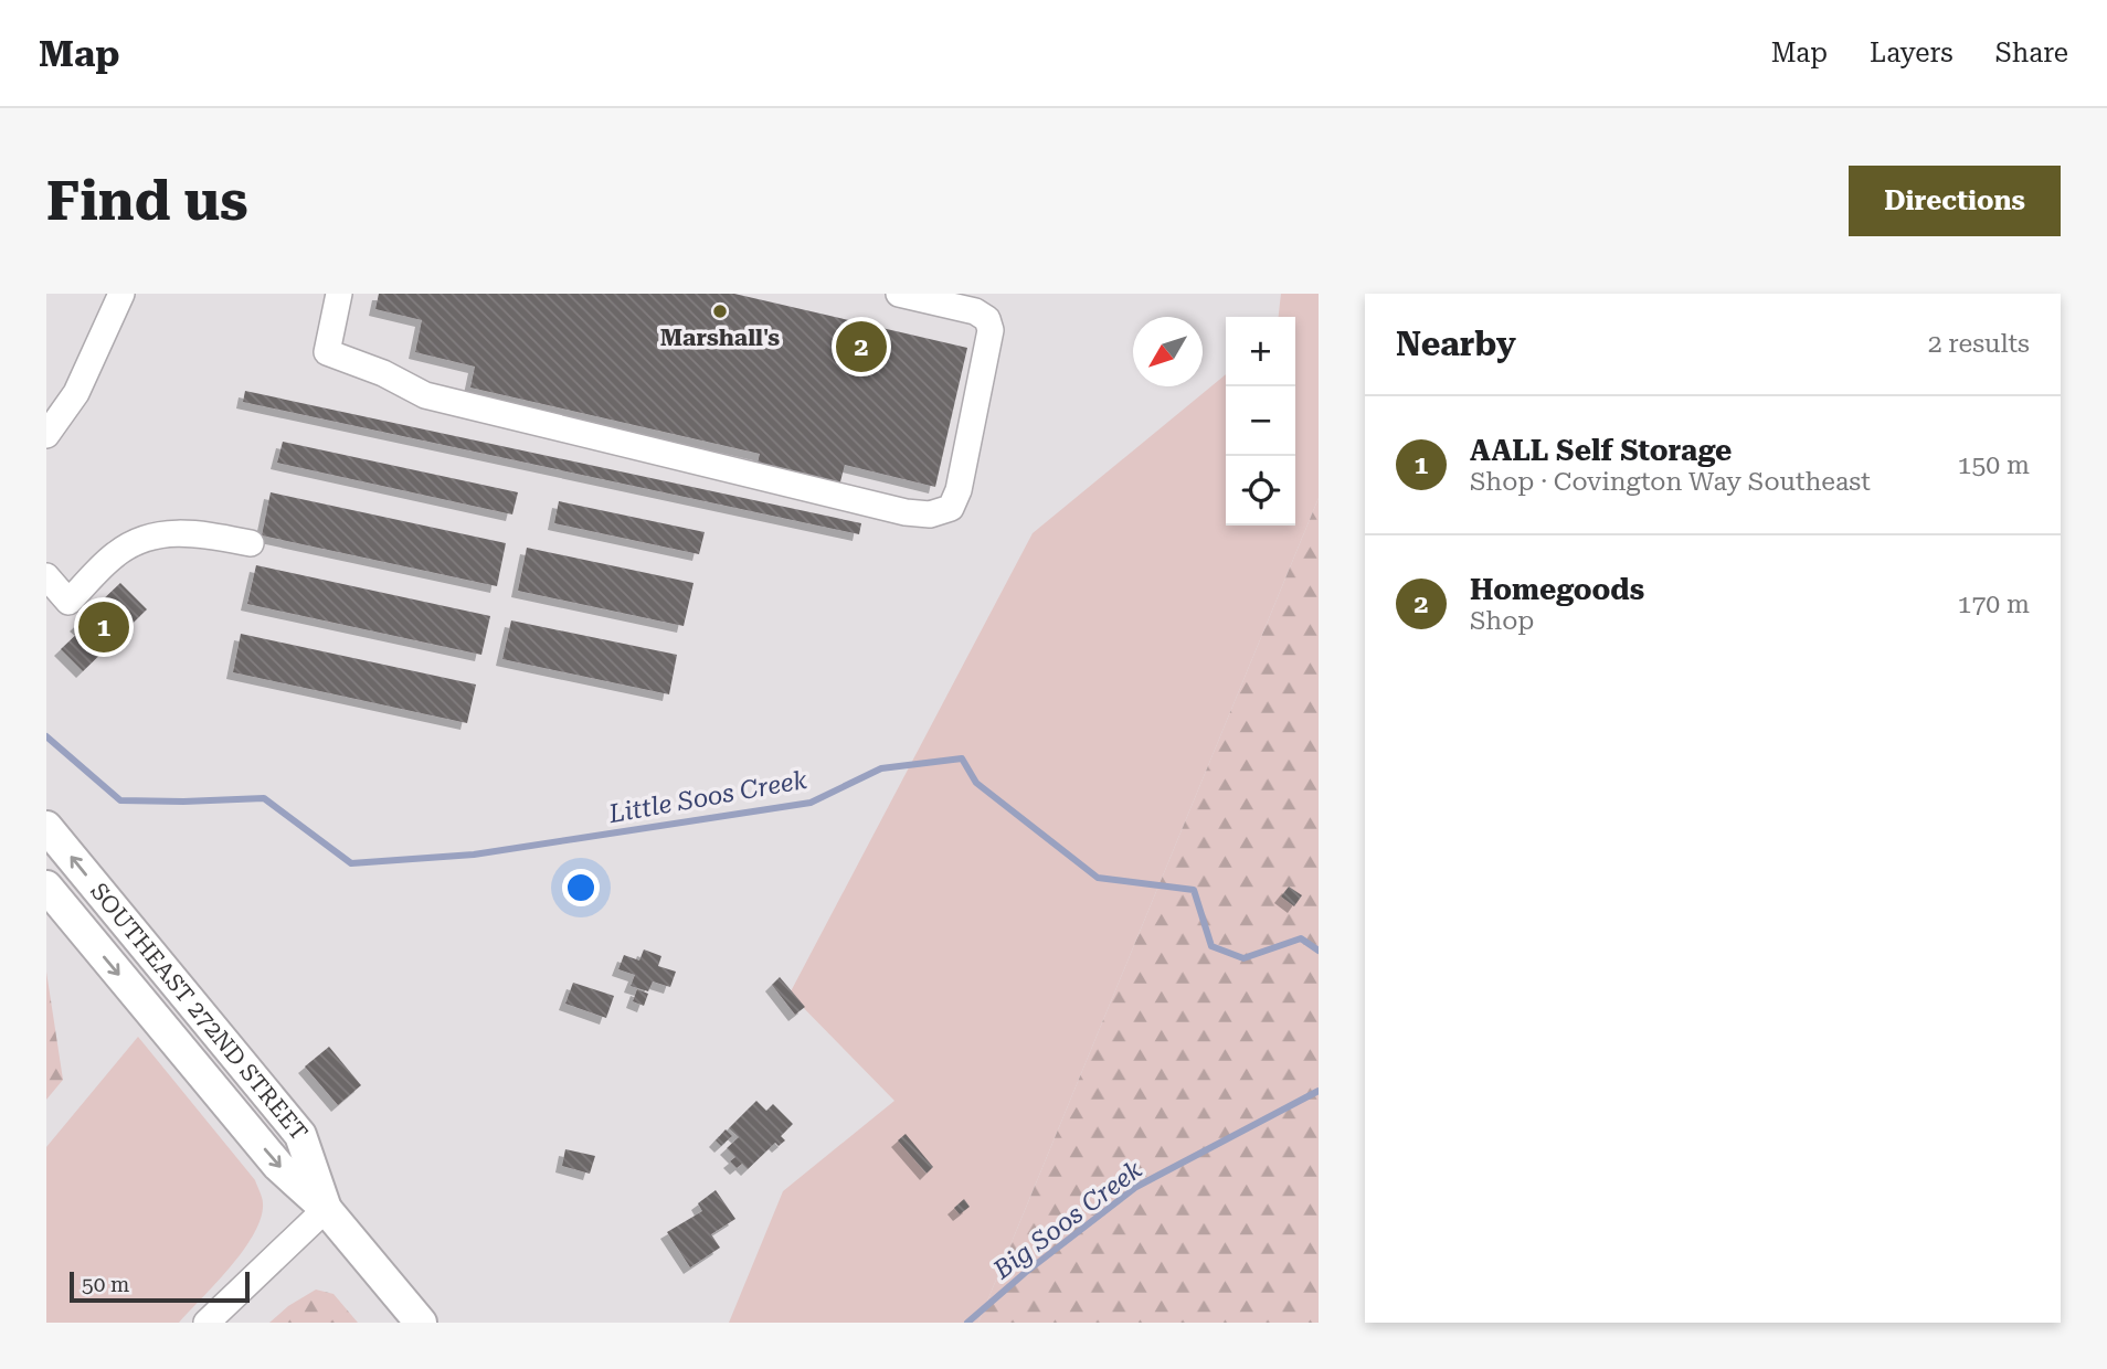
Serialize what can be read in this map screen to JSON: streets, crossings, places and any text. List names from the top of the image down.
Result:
{
  "streets": {
    "main road": ["SOUTHEAST 272ND STREET"]
  },
  "water": ["Little Soos Creek", "Big Soos Creek"],
  "places": ["Marshall's"],
  "scale_bar": "50 m",
  "north": "bottom left",
  "page": {
    "header": "Map",
    "nav": ["Map", "Layers", "Share"],
    "buttons": "Directions",
    "title": "Find us",
    "heading": ["Nearby", "2 results"],
    "map_buttons": ["+", "−"],
    "pins": ["2", "1"],
    "list": [
      {
        "mark": "1",
        "name": "AALL Self Storage",
        "note": "Shop · Covington Way Southeast",
        "value": "150 m"
      },
      {
        "mark": "2",
        "name": "Homegoods",
        "note": "Shop",
        "value": "170 m"
      }
    ],
    "scale": "50 m"
  }
}
